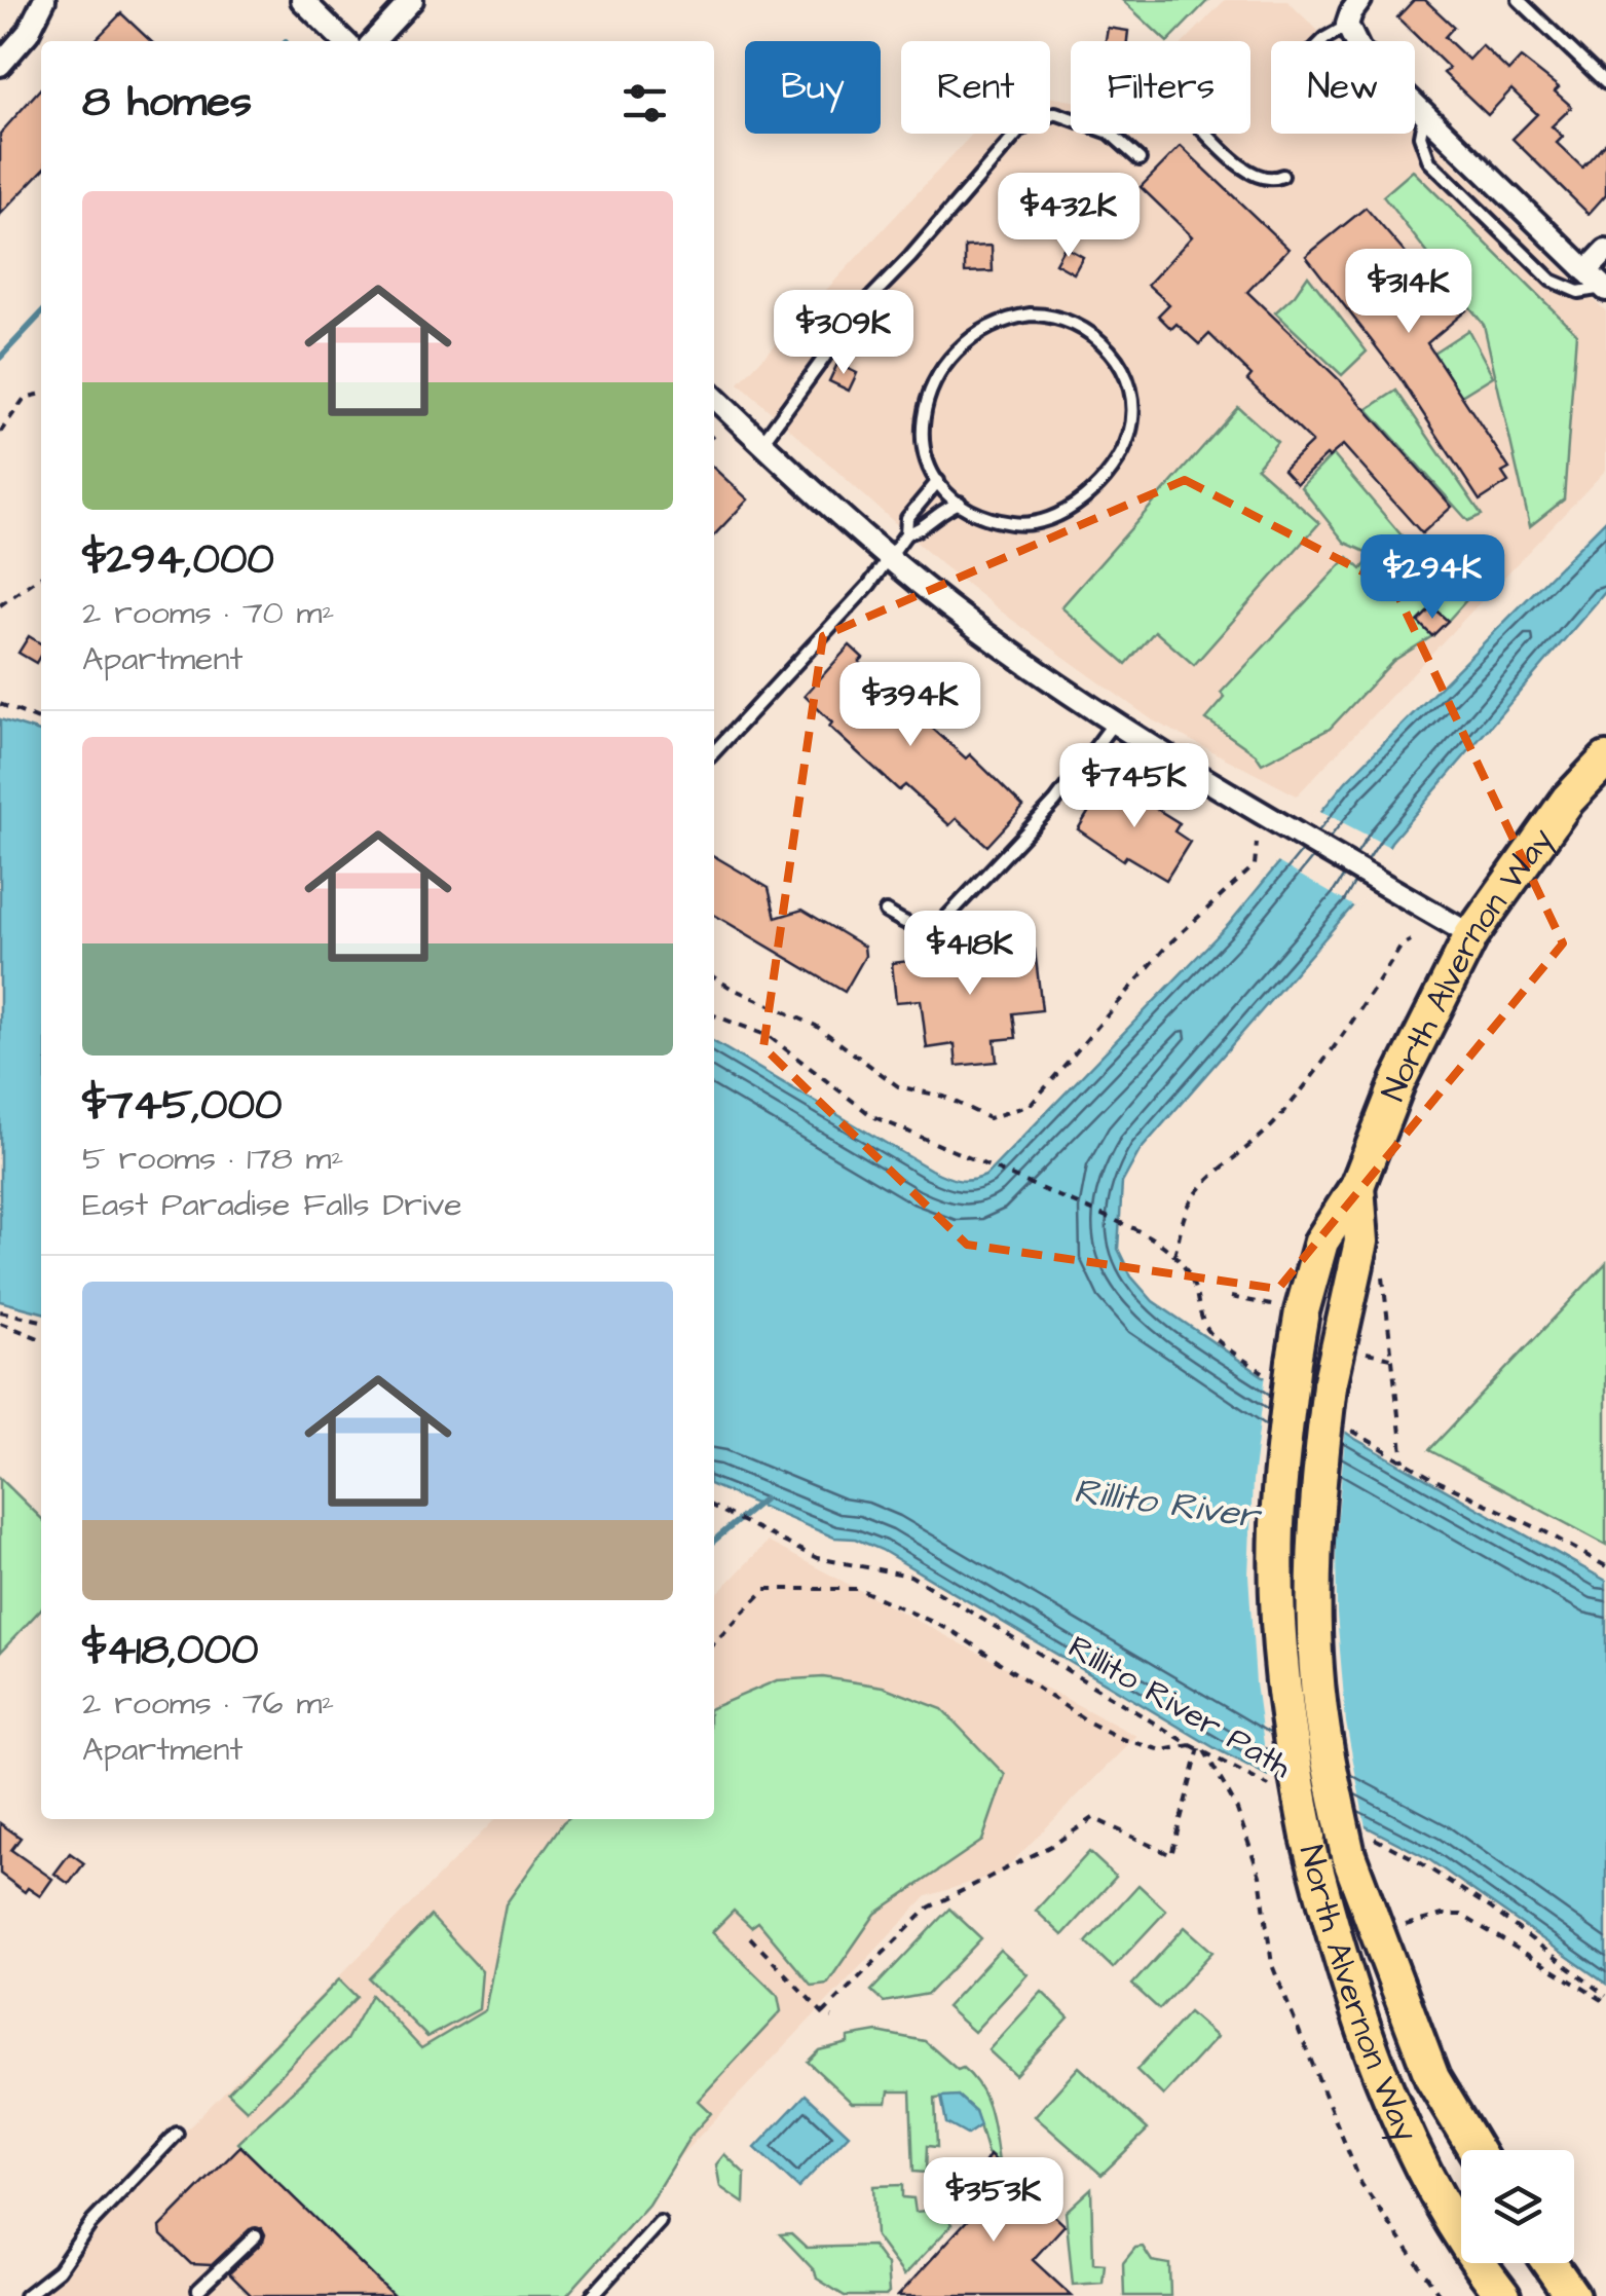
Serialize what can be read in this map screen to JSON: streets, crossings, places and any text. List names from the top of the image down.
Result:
{
  "streets": {
    "main road": ["North Alvernon Way"],
    "path": ["Rillito River Path"]
  },
  "water": ["Rillito River"],
  "page": {
    "chip": [
      "Buy",
      "Rent",
      "Filters",
      "New"
    ],
    "heading": "8 homes",
    "list": [
      {
        "name": "$294,000",
        "note": "2 rooms · 70 m² · Apartment"
      },
      {
        "name": "$745,000",
        "note": "5 rooms · 178 m² · East Paradise Falls Drive"
      },
      {
        "name": "$418,000",
        "note": "2 rooms · 76 m² · Apartment"
      }
    ],
    "price": [
      "$432K",
      "$314K",
      "$309K",
      "$294K",
      "$394K",
      "$745K",
      "$418K",
      "$353K"
    ]
  }
}
